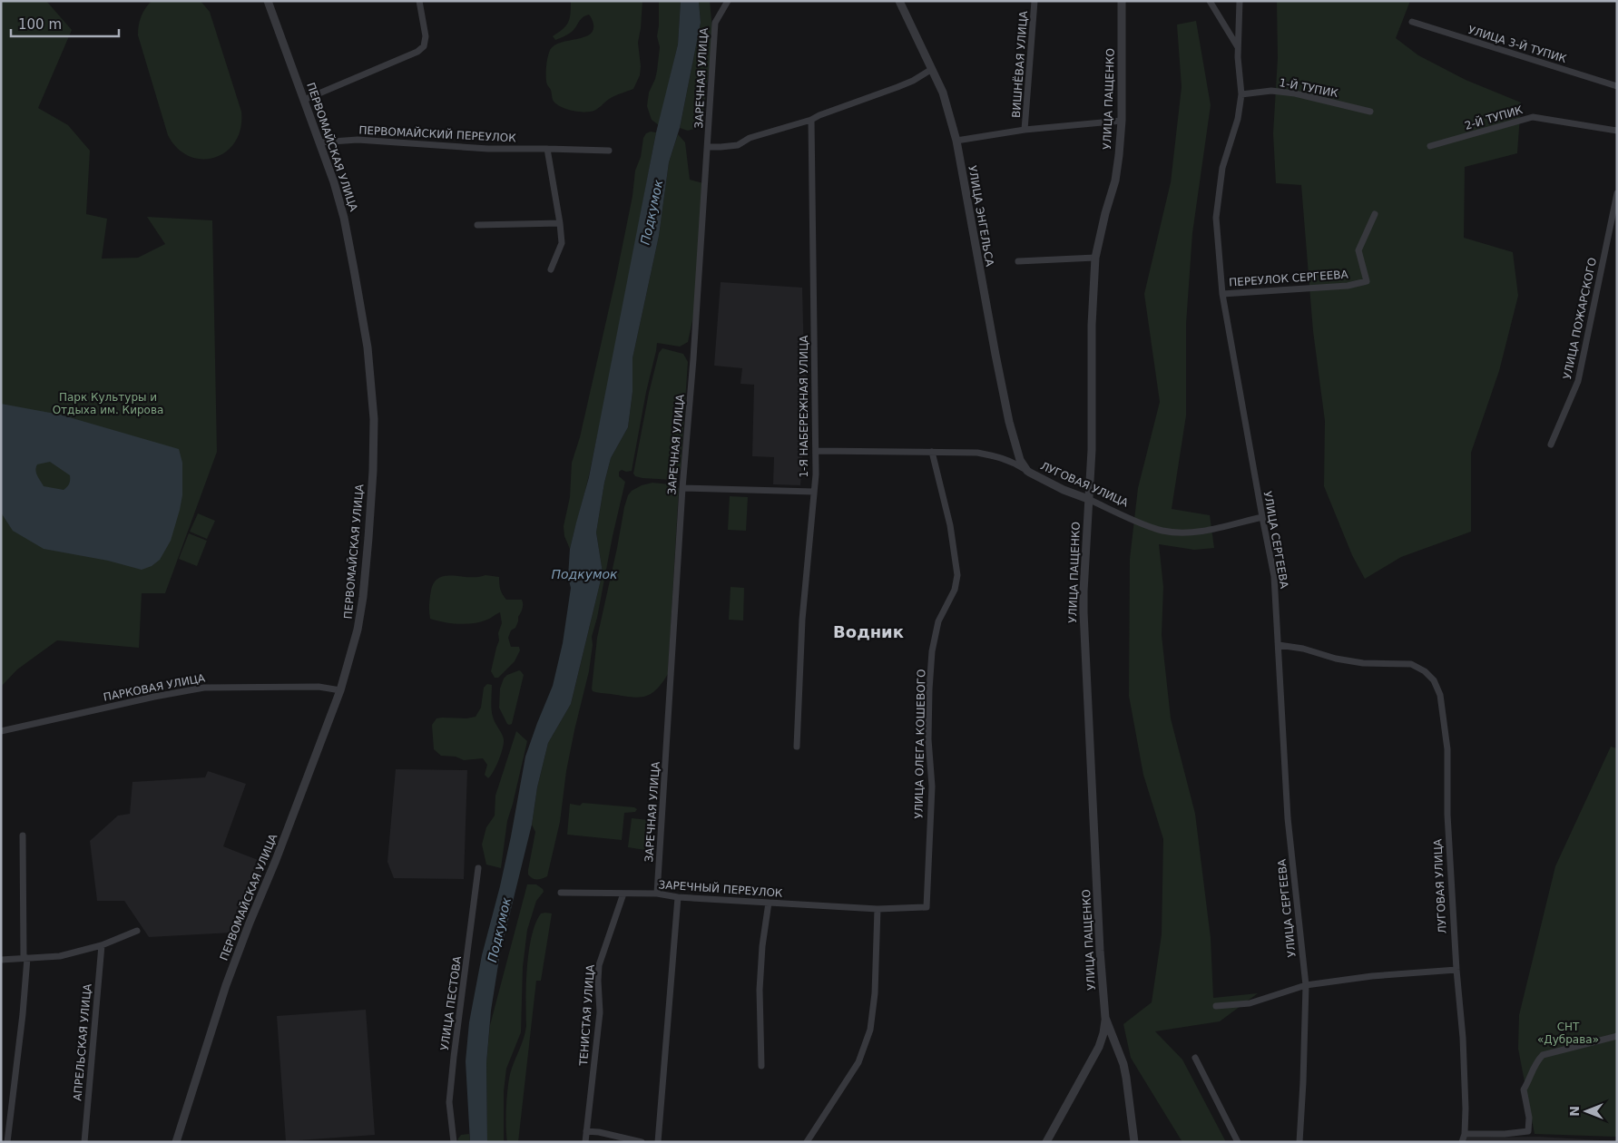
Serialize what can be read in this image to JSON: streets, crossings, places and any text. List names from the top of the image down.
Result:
{
  "streets": {
    "street": [
      "УЛИЦА 3-Й ТУПИК",
      "ВИШНЁВАЯ УЛИЦА",
      "ЗАРЕЧНАЯ УЛИЦА",
      "1-Й ТУПИК",
      "УЛИЦА ПАЩЕНКО",
      "2-Й ТУПИК",
      "ПЕРВОМАЙСКИЙ ПЕРЕУЛОК",
      "ПЕРВОМАЙСКАЯ УЛИЦА",
      "УЛИЦА ЭНГЕЛЬСА",
      "ПЕРЕУЛОК СЕРГЕЕВА",
      "УЛИЦА ПОЖАРСКОГО",
      "1-Я НАБЕРЕЖНАЯ УЛИЦА",
      "ЛУГОВАЯ УЛИЦА",
      "УЛИЦА СЕРГЕЕВА",
      "ПАРКОВАЯ УЛИЦА",
      "УЛИЦА ОЛЕГА КОШЕВОГО",
      "ЗАРЕЧНЫЙ ПЕРЕУЛОК",
      "УЛИЦА ПЕСТОВА",
      "ТЕНИСТАЯ УЛИЦА",
      "АПРЕЛЬСКАЯ УЛИЦА"
    ]
  },
  "crossings": [
    ["ЗАРЕЧНАЯ УЛИЦА", "ЗАРЕЧНЫЙ ПЕРЕУЛОК"],
    ["1-Й ТУПИК", "УЛИЦА СЕРГЕЕВА"],
    ["УЛИЦА ПАЩЕНКО", "ЛУГОВАЯ УЛИЦА"],
    ["ПЕРВОМАЙСКИЙ ПЕРЕУЛОК", "ПЕРВОМАЙСКАЯ УЛИЦА"],
    ["ПЕРВОМАЙСКАЯ УЛИЦА", "ПАРКОВАЯ УЛИЦА"],
    ["УЛИЦА ЭНГЕЛЬСА", "ЛУГОВАЯ УЛИЦА"],
    ["ПЕРЕУЛОК СЕРГЕЕВА", "УЛИЦА СЕРГЕЕВА"],
    ["1-Я НАБЕРЕЖНАЯ УЛИЦА", "ЛУГОВАЯ УЛИЦА"],
    ["ЛУГОВАЯ УЛИЦА", "УЛИЦА СЕРГЕЕВА"],
    ["ЛУГОВАЯ УЛИЦА", "УЛИЦА ОЛЕГА КОШЕВОГО"],
    ["УЛИЦА ОЛЕГА КОШЕВОГО", "ЗАРЕЧНЫЙ ПЕРЕУЛОК"],
    ["ЗАРЕЧНЫЙ ПЕРЕУЛОК", "ТЕНИСТАЯ УЛИЦА"]
  ],
  "districts": ["Водник"],
  "water": ["Подкумок"],
  "parks": ["Парк Культуры и Отдыха им. Кирова", "СНТ «Дубрава»"],
  "scale_bar": "100 m",
  "north": "left"
}
